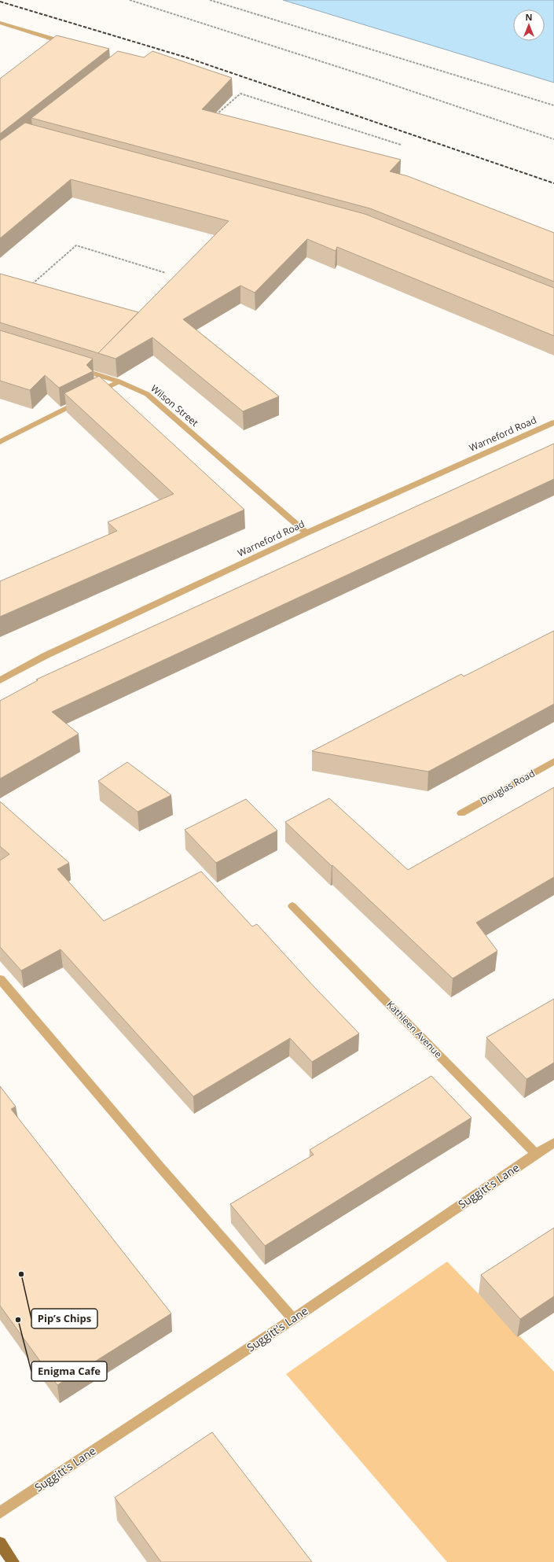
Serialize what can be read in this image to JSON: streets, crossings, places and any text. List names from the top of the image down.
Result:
{
  "streets": {
    "street": [
      "Wilson Street",
      "Warneford Road",
      "Douglas Road",
      "Kathleen Avenue",
      "Suggitt's Lane"
    ]
  },
  "crossings": [
    ["Wilson Street", "Warneford Road"],
    ["Kathleen Avenue", "Suggitt's Lane"]
  ],
  "places": ["Pip’s Chips", "Enigma Cafe"],
  "north": "top"
}
